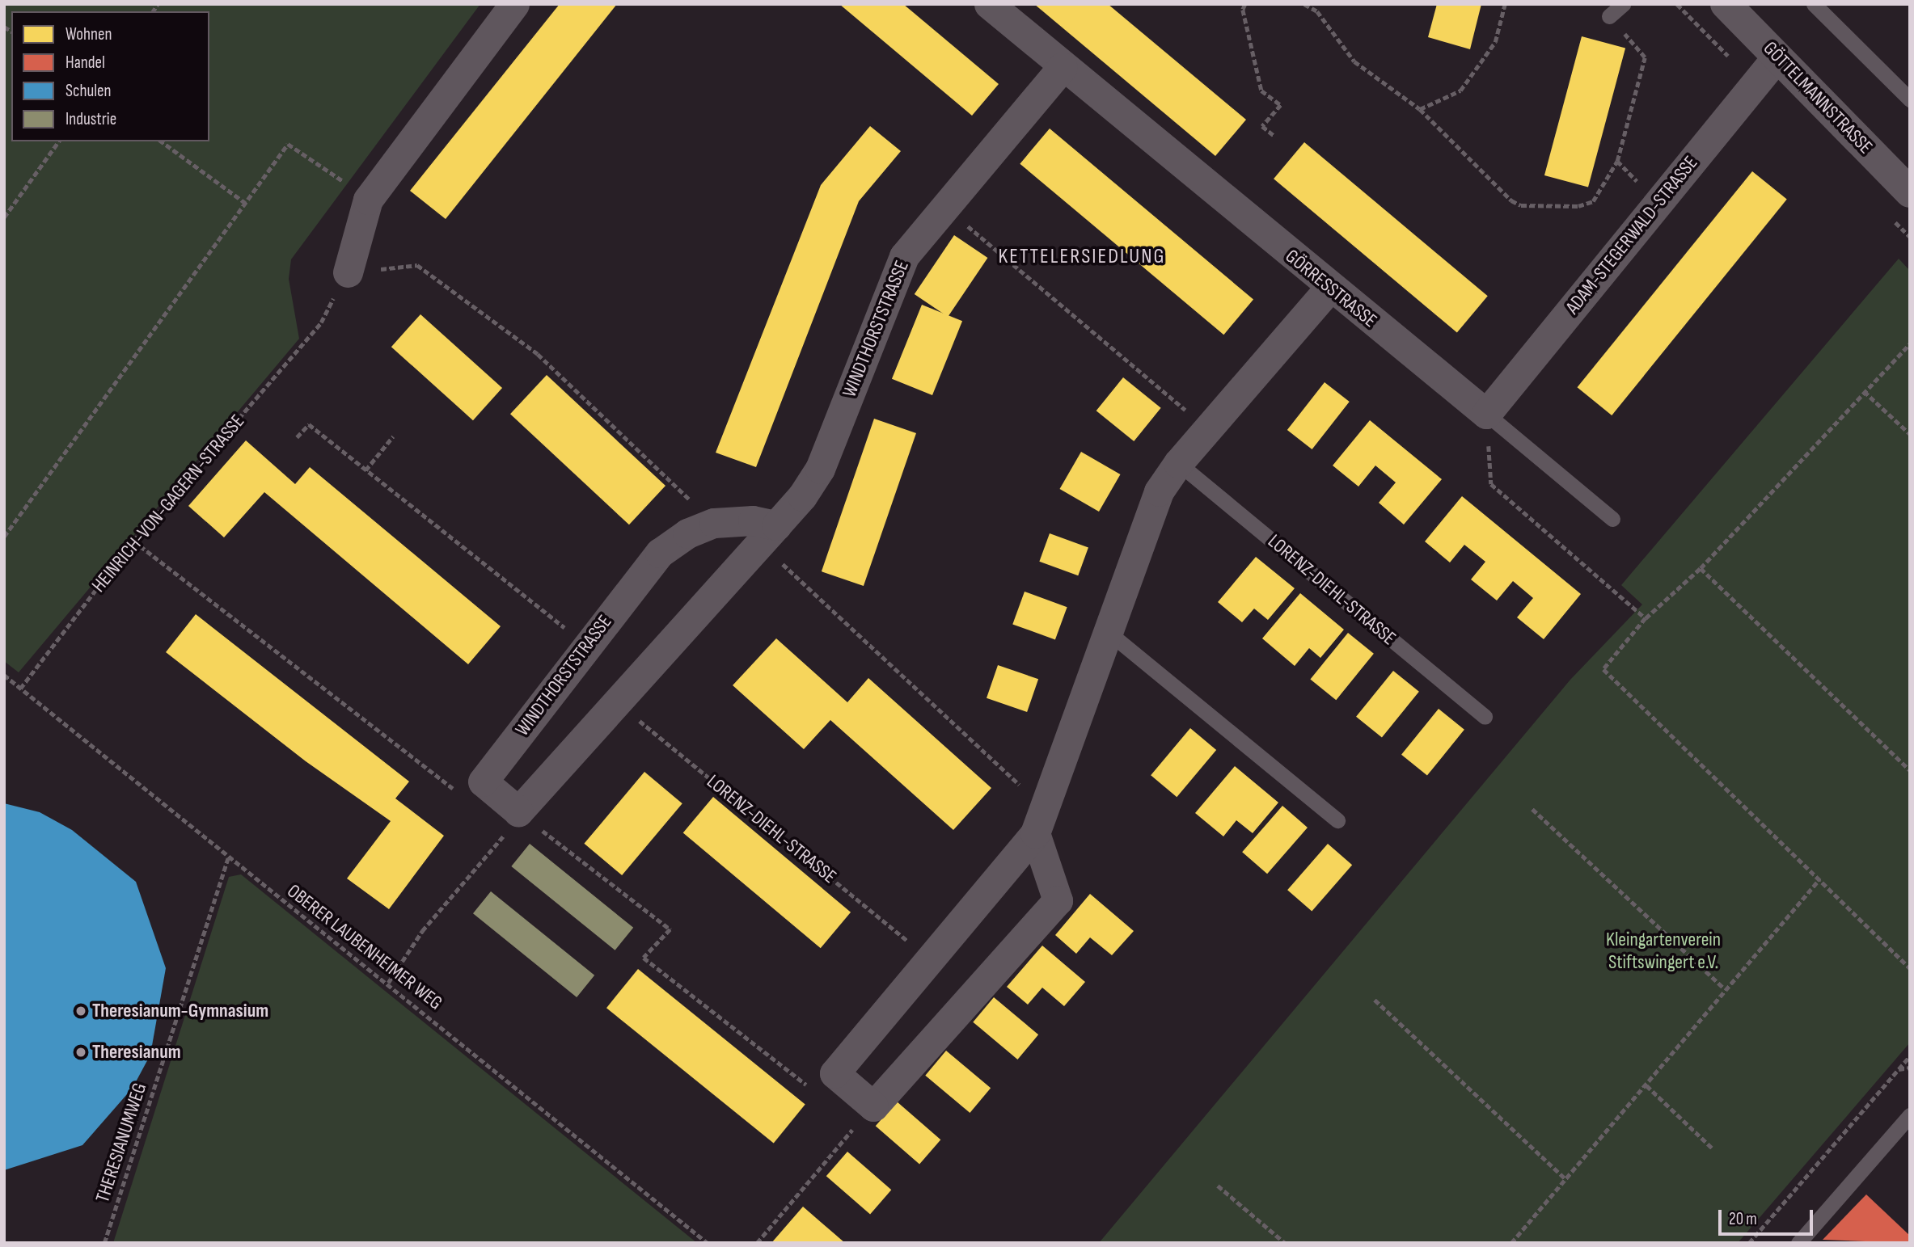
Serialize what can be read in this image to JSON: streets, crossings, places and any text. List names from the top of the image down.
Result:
{
  "streets": {
    "street": [
      "GÖTTELMANNSTRASSE",
      "ADAM-STEGERWALD-STRASSE",
      "GÖRRESSTRASSE",
      "WINDTHORSTSTRASSE"
    ],
    "lane": ["LORENZ-DIEHL-STRASSE"],
    "path": ["HEINRICH-VON-GAGERN-STRASSE", "OBERER LAUBENHEIMER WEG", "THERESIANUMWEG"]
  },
  "crossings": [
    ["GÖTTELMANNSTRASSE", "ADAM-STEGERWALD-STRASSE"],
    ["ADAM-STEGERWALD-STRASSE", "GÖRRESSTRASSE"],
    ["GÖRRESSTRASSE", "WINDTHORSTSTRASSE"],
    ["WINDTHORSTSTRASSE", "LORENZ-DIEHL-STRASSE"],
    ["HEINRICH-VON-GAGERN-STRASSE", "OBERER LAUBENHEIMER WEG"],
    ["OBERER LAUBENHEIMER WEG", "THERESIANUMWEG"]
  ],
  "districts": ["KETTELERSIEDLUNG"],
  "parks": ["Kleingartenverein Stiftswingert e.V."],
  "places": ["Theresianum-Gymnasium", "Theresianum"],
  "legend": [
    "Wohnen",
    "Handel",
    "Schulen",
    "Industrie"
  ],
  "scale_bar": "20 m"
}
